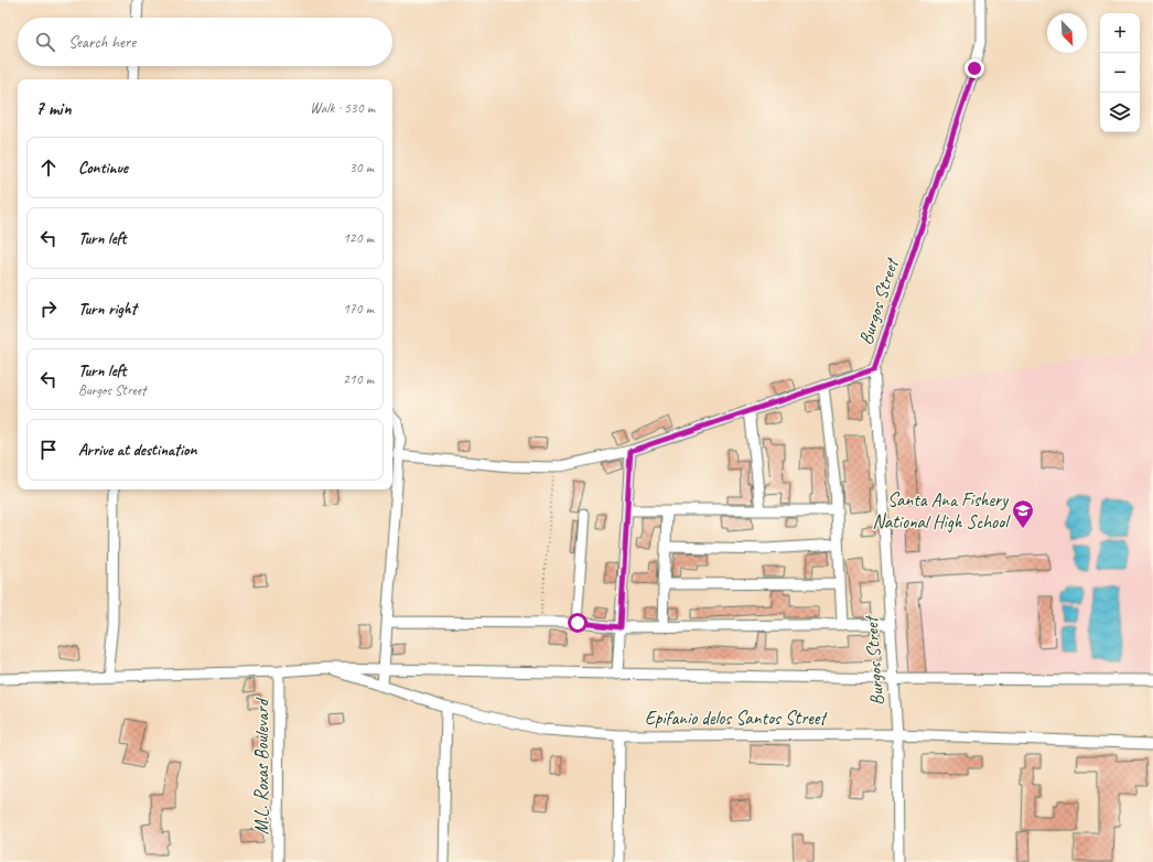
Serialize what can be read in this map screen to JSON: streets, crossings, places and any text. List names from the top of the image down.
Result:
{
  "streets": {
    "street": ["Burgos Street", "Epifanio delos Santos Street", "M.L. Roxas Boulevard"]
  },
  "crossings": [
    ["Burgos Street", "Epifanio delos Santos Street"]
  ],
  "places": {
    "school or university": ["Santa Ana Fishery National High School"]
  },
  "north": "bottom right",
  "page": {
    "map_buttons": ["+", "−"],
    "search": "Search here",
    "heading": ["7 min", "Walk · 530 m"],
    "list": [
      ["Continue", "30 m"],
      ["Turn left", "120 m"],
      ["Turn right", "170 m"],
      ["Turn left", "Burgos Street", "210 m"],
      "Arrive at destination"
    ]
  }
}
